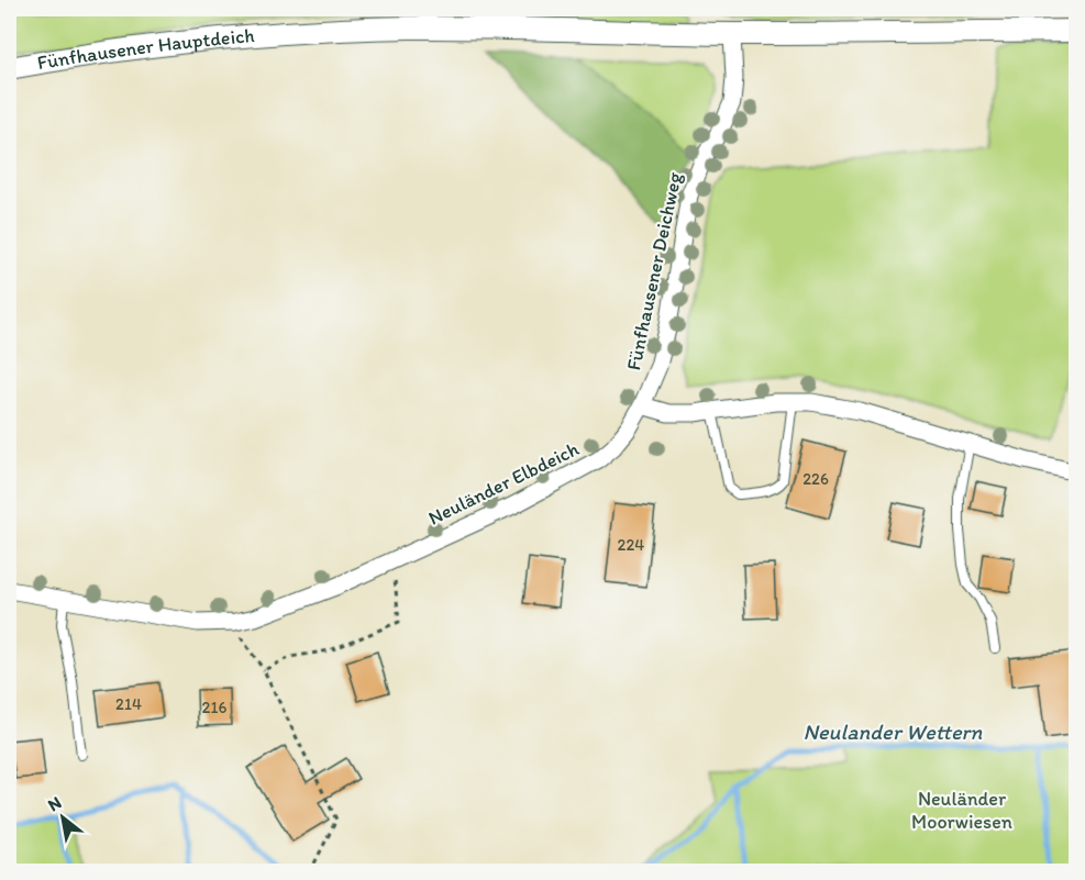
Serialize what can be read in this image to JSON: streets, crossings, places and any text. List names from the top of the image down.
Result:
{
  "streets": {
    "street": ["Fünfhausener Hauptdeich", "Fünfhausener Deichweg", "Neuländer Elbdeich"]
  },
  "crossings": [
    ["Fünfhausener Hauptdeich", "Fünfhausener Deichweg"],
    ["Fünfhausener Deichweg", "Neuländer Elbdeich"]
  ],
  "water": ["Neulander Wettern"],
  "parks": ["Neuländer Moorwiesen"],
  "house_numbers": [
    "226",
    "224",
    "214",
    "216"
  ],
  "north": "top left"
}
